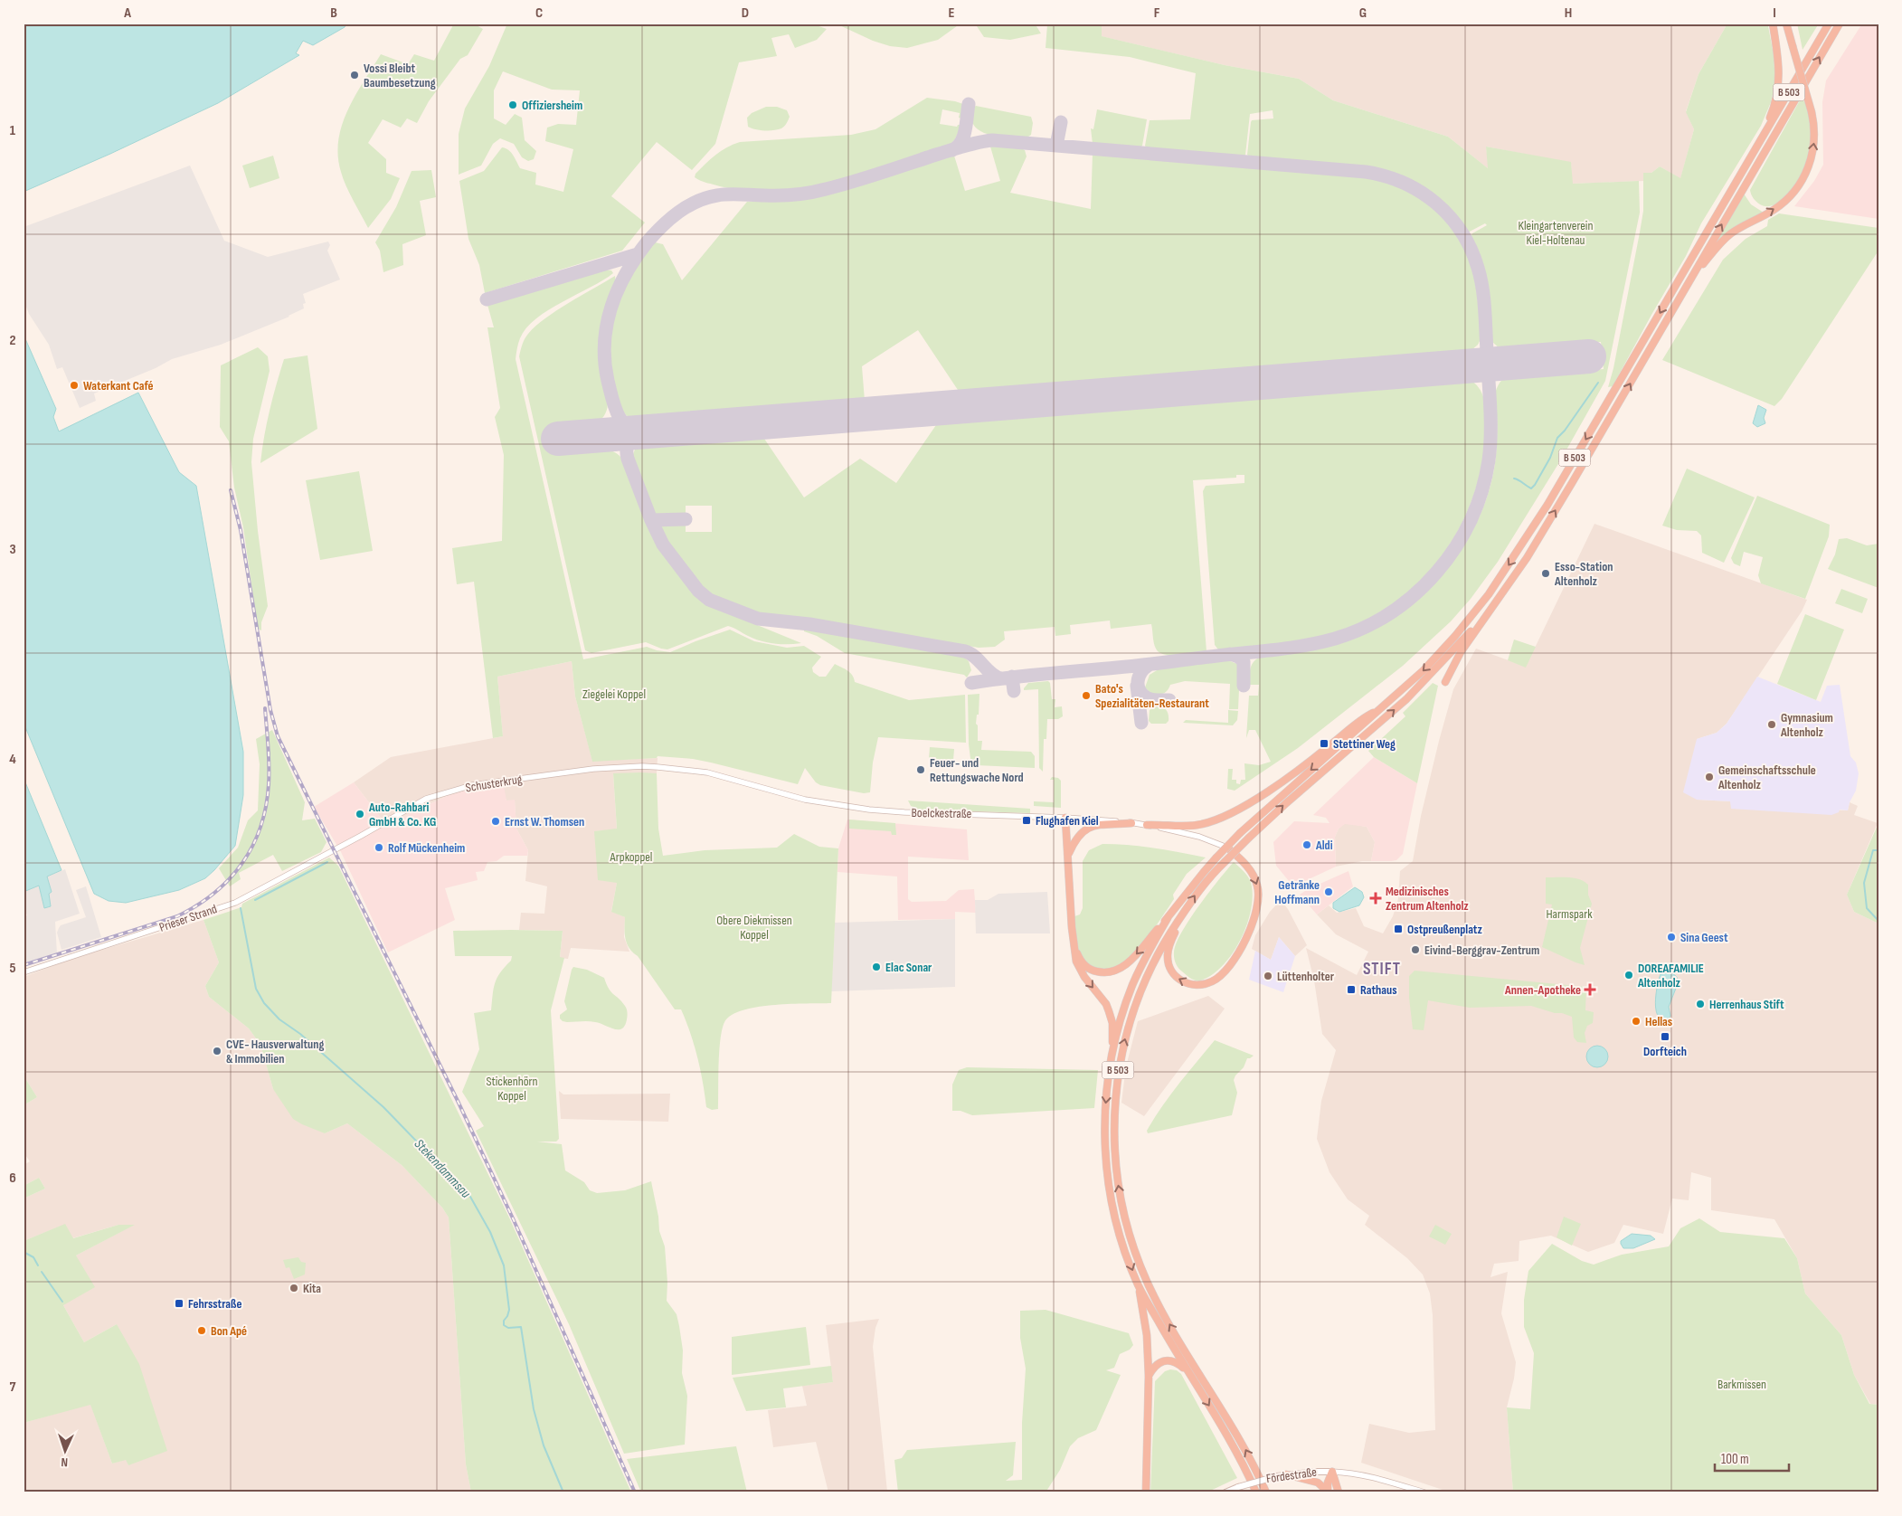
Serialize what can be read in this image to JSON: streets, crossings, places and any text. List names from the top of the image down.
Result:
{
  "streets": {
    "highway": ["B 503"],
    "main road": ["Fördestraße"],
    "street": ["Schusterkrug", "Boelckestraße", "Prieser Strand"]
  },
  "crossings": [
    ["B 503", "Boelckestraße"],
    ["Schusterkrug", "Boelckestraße"],
    ["Schusterkrug", "Prieser Strand"]
  ],
  "districts": ["STIFT"],
  "water": ["Stekendammsau"],
  "parks": [
    "Kleingartenverein Kiel-Holtenau",
    "Ziegelei Koppel",
    "Arpkoppel",
    "Harmspark",
    "Obere Diekmissen Koppel",
    "Stickenhörn Koppel",
    "Barkmissen"
  ],
  "places": {
    "other": [
      "Vossi Bleibt Baumbesetzung",
      "Offiziersheim",
      "Waterkant Café",
      "Esso-Station Altenholz",
      "Bato's Spezialitäten-Restaurant",
      "Gymnasium Altenholz",
      "Feuer- und Rettungswache Nord",
      "Gemeinschaftsschule Altenholz",
      "Auto-Rahbari GmbH & Co. KG",
      "Ernst W. Thomsen",
      "Aldi",
      "Rolf Mückenheim",
      "Getränke Hoffmann",
      "Sina Geest",
      "Eivind-Berggrav-Zentrum",
      "Elac Sonar",
      "DOREAFAMILIE Altenholz",
      "Lüttenholter",
      "Herrenhaus Stift",
      "Hellas",
      "CVE- Hausverwaltung & Immobilien",
      "Kita",
      "Bon Apé"
    ],
    "transit": [
      "Stettiner Weg",
      "Flughafen Kiel",
      "Ostpreußenplatz",
      "Rathaus",
      "Dorfteich",
      "Fehrsstraße"
    ],
    "health": ["Medizinisches Zentrum Altenholz", "Annen-Apotheke"]
  },
  "scale_bar": "100 m",
  "north": "bottom",
  "grid": {
    "columns": [
      "A",
      "B",
      "C",
      "D",
      "E",
      "F",
      "G",
      "H",
      "I"
    ],
    "rows": [
      "1",
      "2",
      "3",
      "4",
      "5",
      "6",
      "7"
    ]
  }
}
